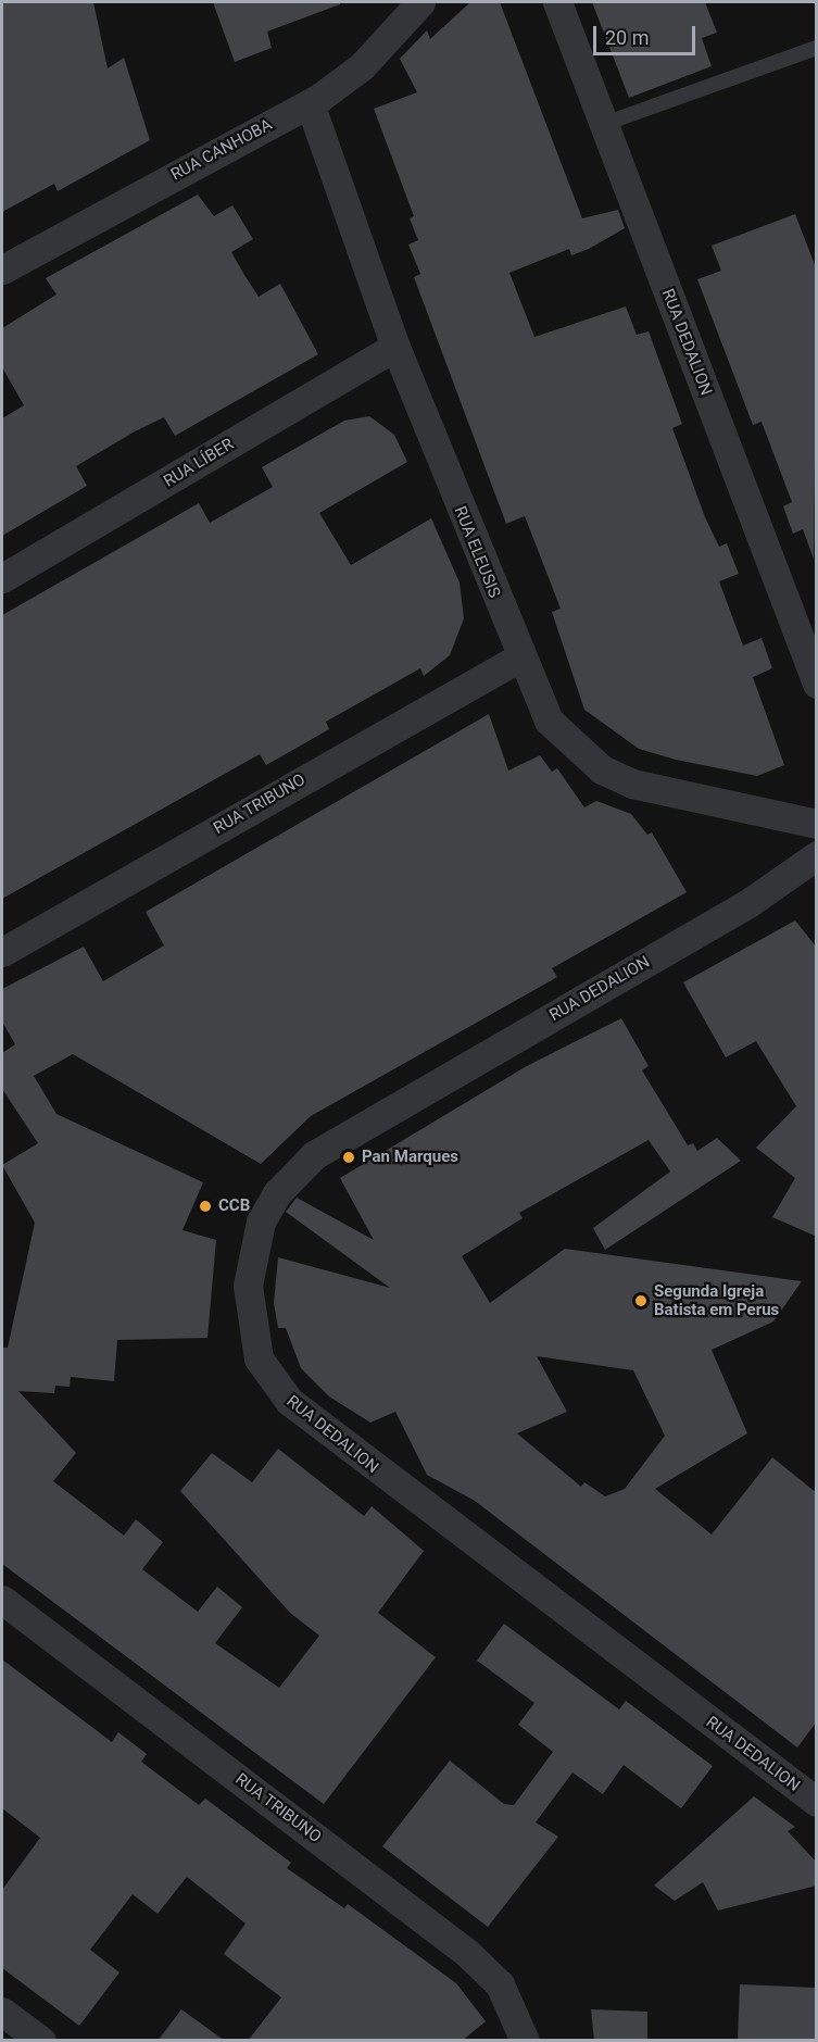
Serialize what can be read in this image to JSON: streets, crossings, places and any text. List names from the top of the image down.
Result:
{
  "streets": {
    "street": [
      "RUA CANHOBA",
      "RUA DEDALION",
      "RUA LÍBER",
      "RUA ELEUSIS",
      "RUA TRIBUNO"
    ]
  },
  "crossings": [
    ["RUA CANHOBA", "RUA ELEUSIS"],
    ["RUA LÍBER", "RUA ELEUSIS"],
    ["RUA ELEUSIS", "RUA TRIBUNO"]
  ],
  "places": ["Pan Marques", "CCB", "Segunda Igreja Batista em Perus"],
  "scale_bar": "20 m"
}
